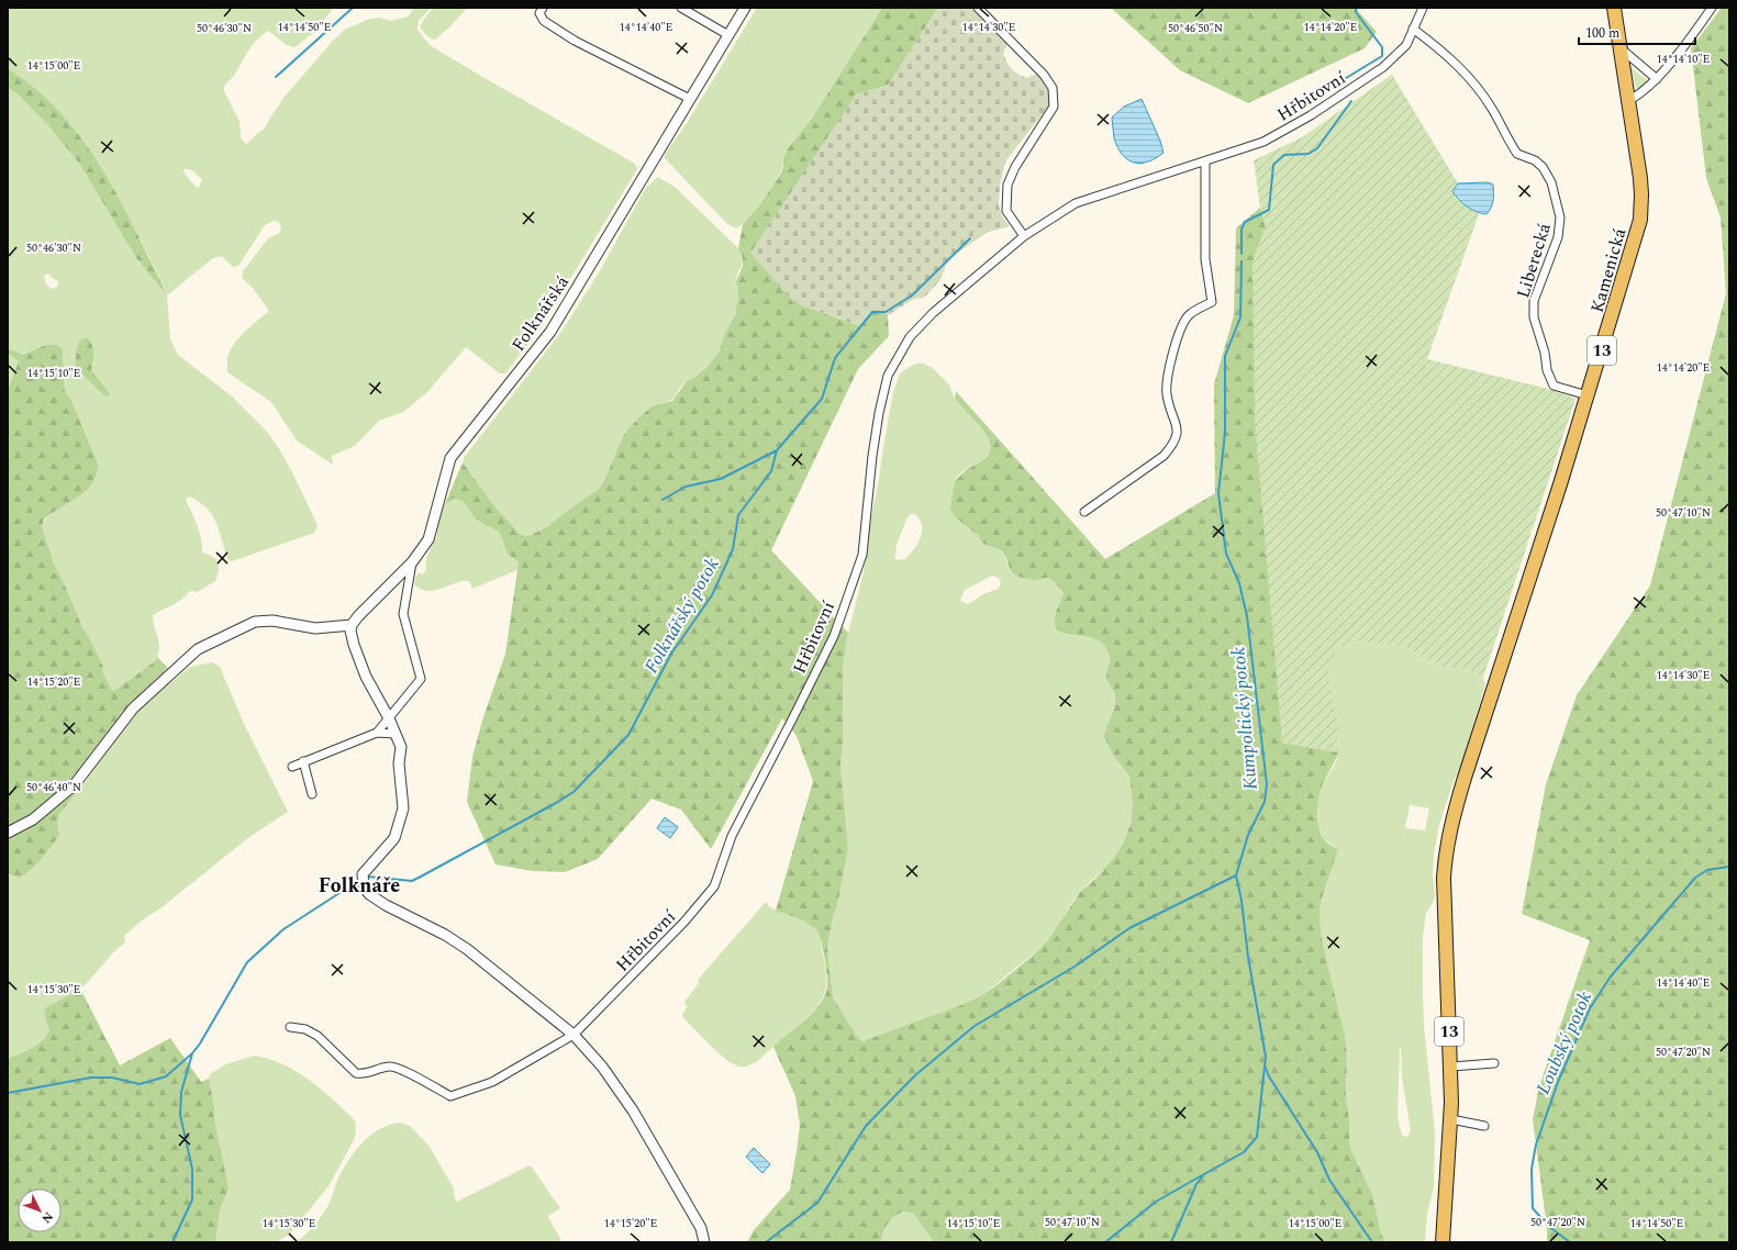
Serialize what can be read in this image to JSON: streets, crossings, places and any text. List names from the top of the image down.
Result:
{
  "streets": {
    "main road": ["Kamenická", "13"],
    "street": ["Hřbitovní", "Liberecká", "Folknářská"]
  },
  "crossings": [
    ["Hřbitovní", "Liberecká"],
    ["Liberecká", "Kamenická"],
    ["Kamenická", "13"]
  ],
  "districts": ["Folknáře"],
  "water": ["Folknářský potok", "Kumpoltický potok", "Loubský potok"],
  "scale_bar": "100 m",
  "north": "bottom right",
  "coordinates": [
    "14°14'20\"E",
    "14°14'50\"E",
    "14°14'40\"E",
    "14°14'30\"E",
    "50°46'30\"N",
    "50°46'50\"N",
    "14°14'10\"E",
    "14°15'00\"E",
    "14°15'10\"E",
    "50°47'10\"N",
    "14°15'20\"E",
    "50°46'40\"N",
    "14°15'30\"E",
    "50°47'20\"N"
  ]
}
